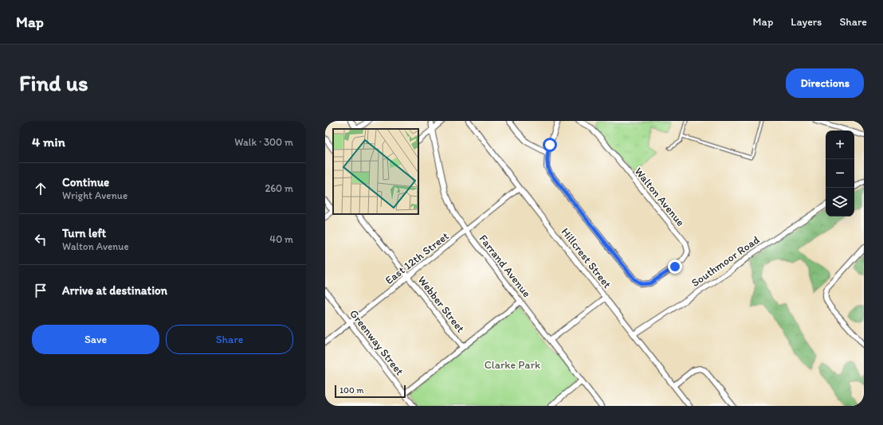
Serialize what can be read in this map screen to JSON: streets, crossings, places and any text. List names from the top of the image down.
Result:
{
  "streets": {
    "street": [
      "Walton Avenue",
      "East 12th Street",
      "Hillcrest Street",
      "Southmoor Road",
      "Farrand Avenue",
      "Webber Street",
      "Greenway Street"
    ]
  },
  "crossings": [
    ["East 12th Street", "Hillcrest Street"],
    ["East 12th Street", "Farrand Avenue"],
    ["East 12th Street", "Webber Street"],
    ["East 12th Street", "Greenway Street"],
    ["Hillcrest Street", "Southmoor Road"]
  ],
  "parks": ["Clarke Park"],
  "scale_bar": "100 m",
  "page": {
    "header": "Map",
    "nav": ["Map", "Layers", "Share"],
    "buttons": [
      "Directions",
      ["Save", "Share"]
    ],
    "title": "Find us",
    "heading": ["4 min", "Walk · 300 m"],
    "map_buttons": ["+", "−"],
    "list": [
      ["Continue", "Wright Avenue", "260 m"],
      ["Turn left", "Walton Avenue", "40 m"],
      "Arrive at destination"
    ],
    "scale": "100 m"
  }
}
